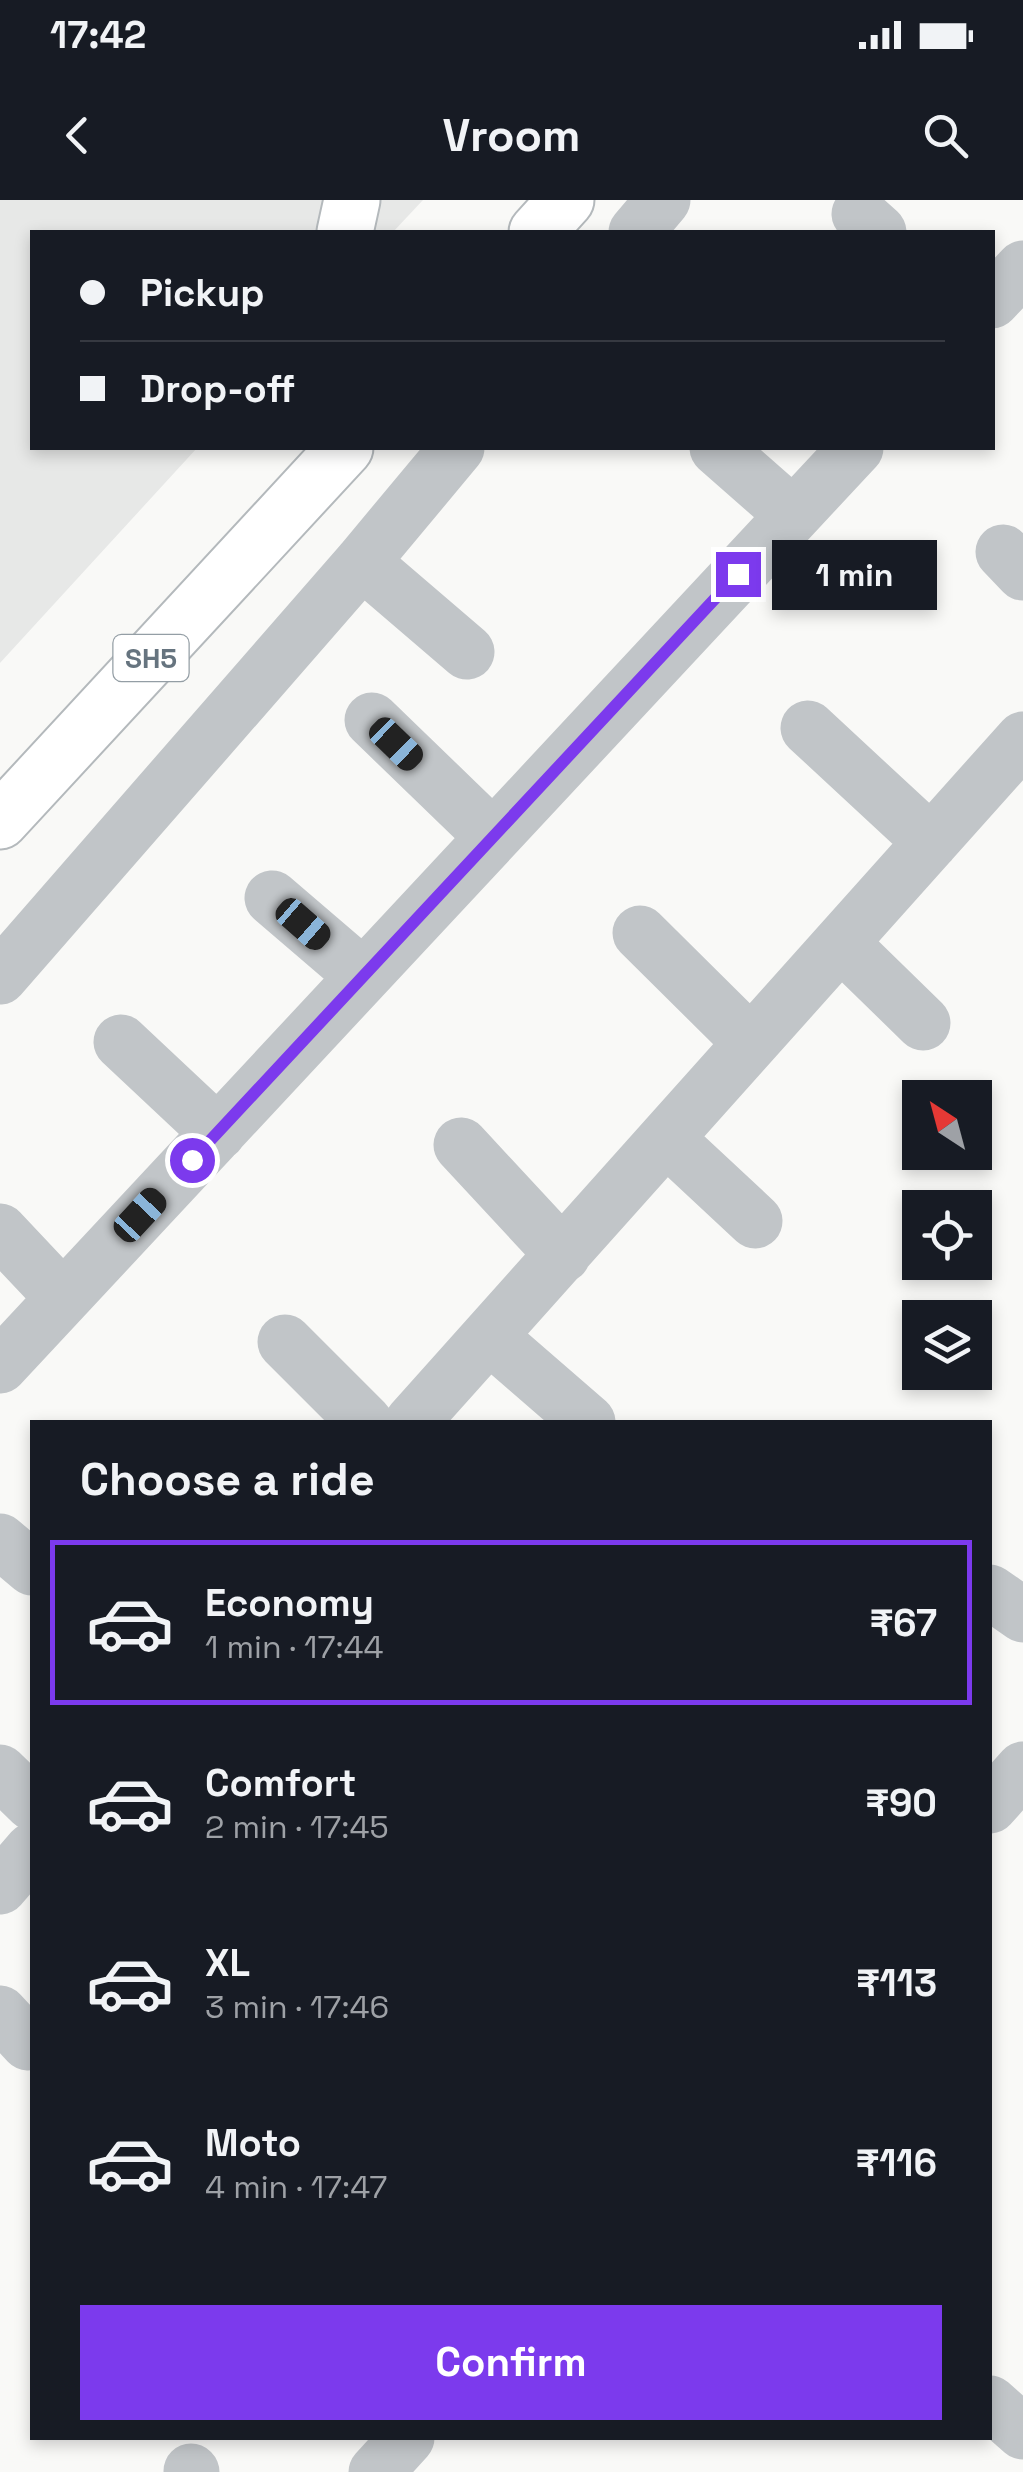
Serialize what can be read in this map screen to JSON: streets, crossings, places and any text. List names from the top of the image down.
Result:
{
  "streets": {
    "main road": ["SH5"]
  },
  "north": "top left",
  "page": {
    "status": "17:42",
    "header": "Vroom",
    "banner": ["Pickup", "Drop-off"],
    "bubble": "1 min",
    "heading": "Choose a ride",
    "list": [
      {
        "name": "Economy",
        "note": "1 min · 17:44",
        "value": "₹67"
      },
      {
        "name": "Comfort",
        "note": "2 min · 17:45",
        "value": "₹90"
      },
      {
        "name": "XL",
        "note": "3 min · 17:46",
        "value": "₹113"
      },
      {
        "name": "Moto",
        "note": "4 min · 17:47",
        "value": "₹116"
      }
    ],
    "buttons": "Confirm"
  }
}
